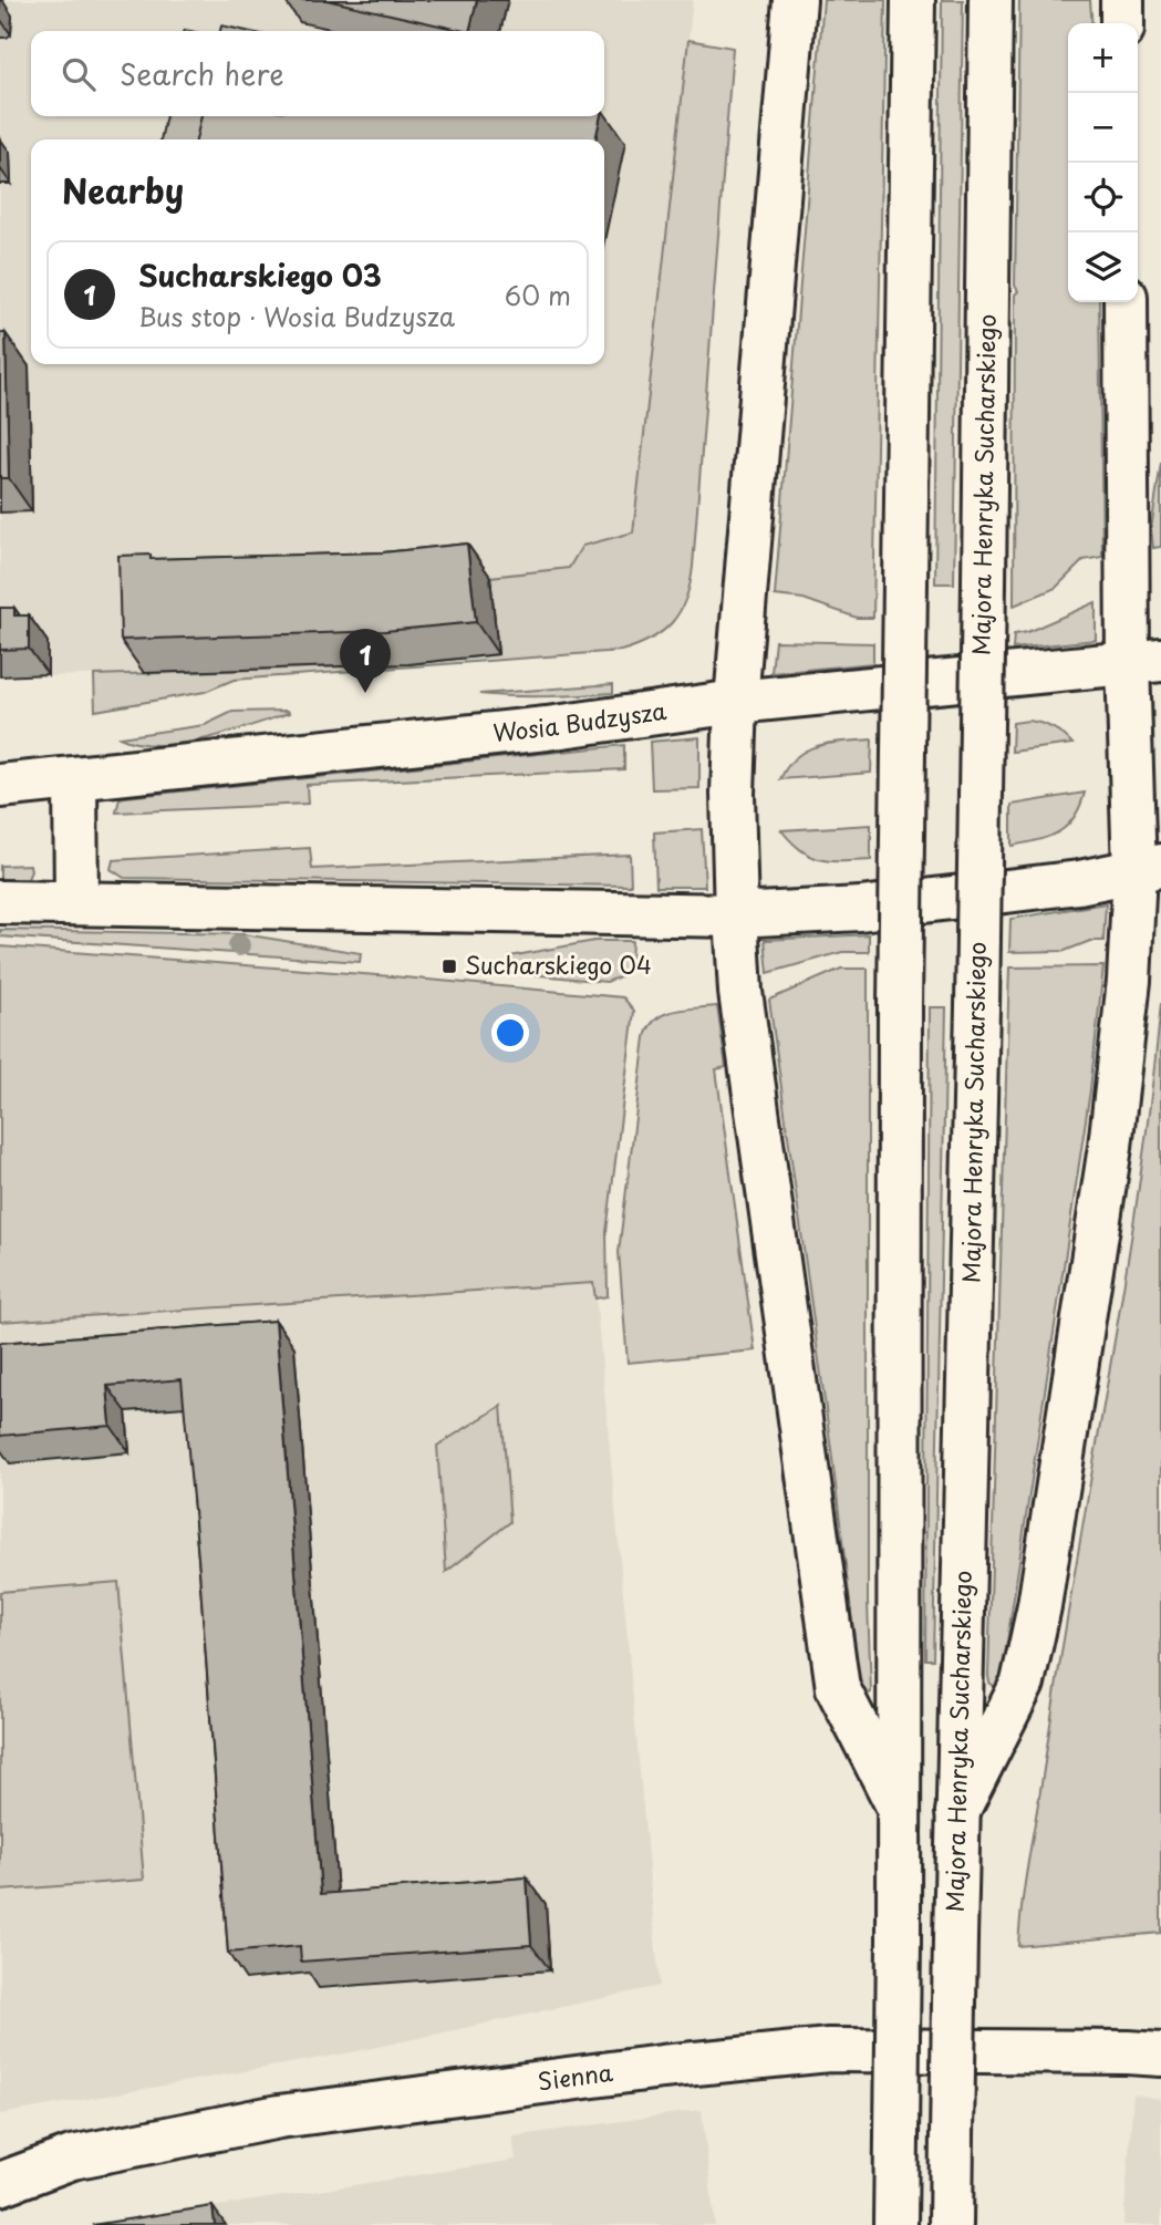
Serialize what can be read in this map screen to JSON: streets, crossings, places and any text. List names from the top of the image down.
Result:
{
  "streets": {
    "main road": ["Majora Henryka Sucharskiego", "Wosia Budzysza", "Sienna"]
  },
  "places": {
    "transit": ["Sucharskiego 04"]
  },
  "page": {
    "map_buttons": ["+", "−"],
    "search": "Search here",
    "heading": "Nearby",
    "list": [
      {
        "mark": "1",
        "name": "Sucharskiego 03",
        "note": "Bus stop · Wosia Budzysza",
        "value": "60 m"
      }
    ],
    "pins": "1"
  }
}
